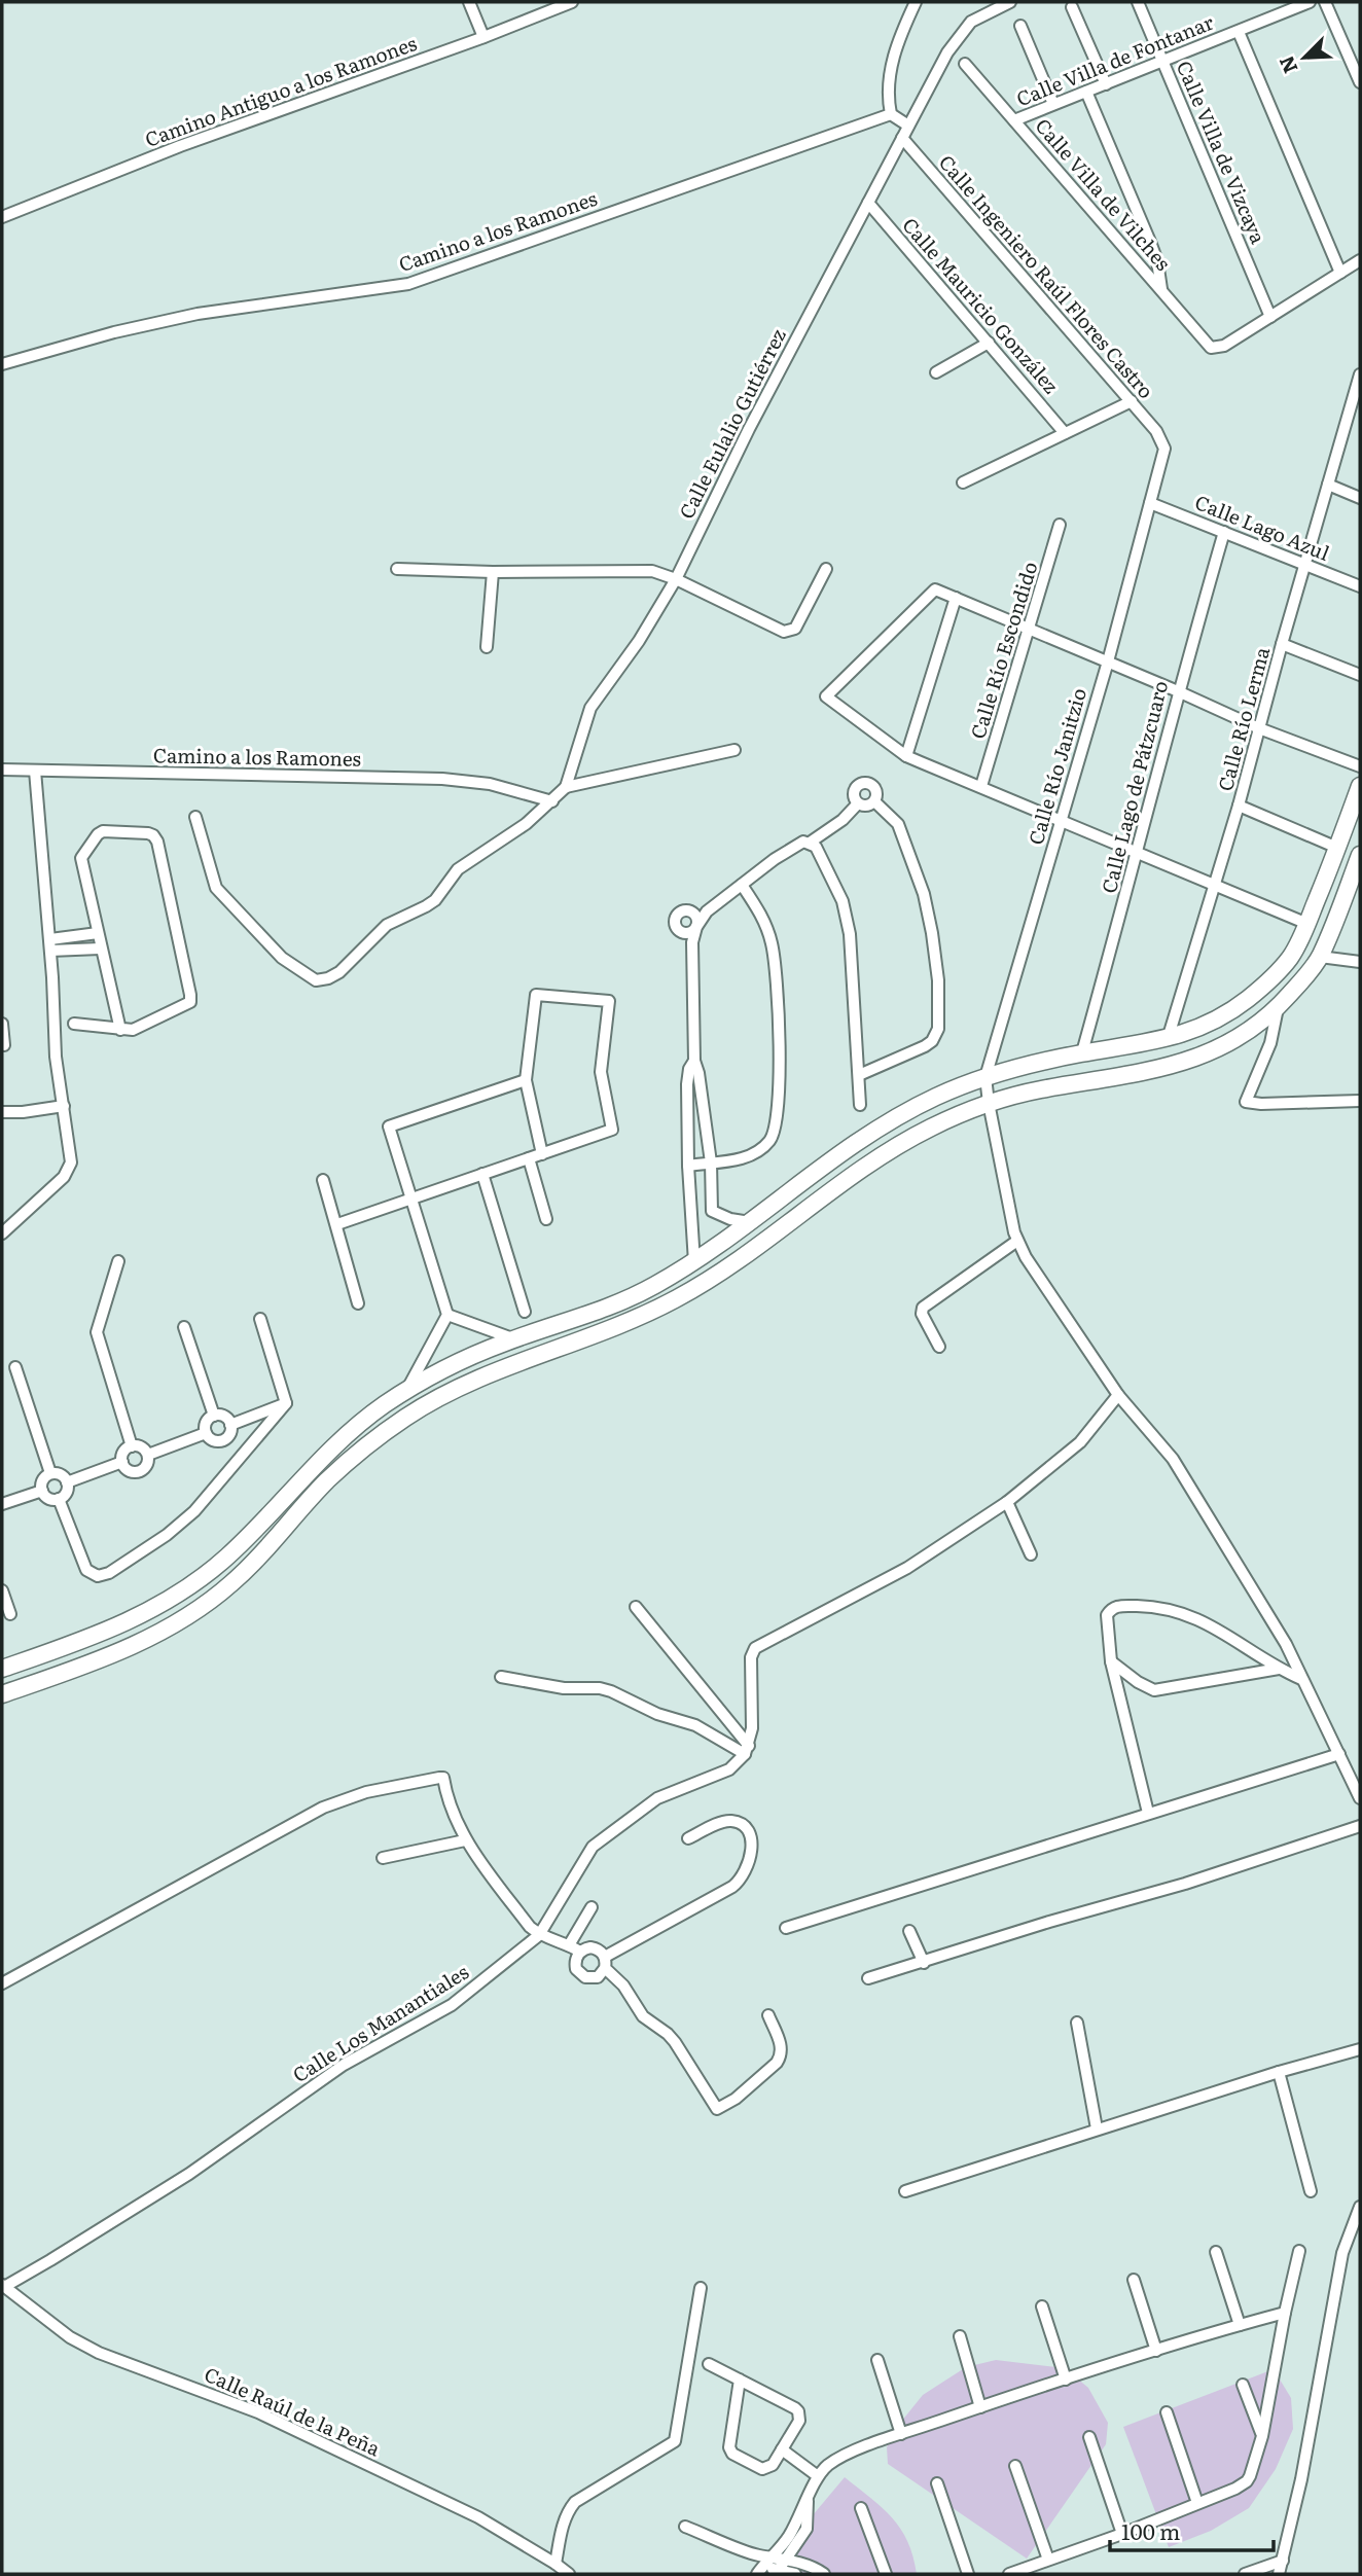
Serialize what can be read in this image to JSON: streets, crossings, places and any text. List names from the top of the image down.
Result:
{
  "streets": {
    "street": [
      "Calle Villa de Fontanar",
      "Camino Antiguo a los Ramones",
      "Calle Villa de Vizcaya",
      "Calle Villa de Vilches",
      "Camino a los Ramones",
      "Calle Ingeniero Raúl Flores Castro",
      "Calle Mauricio González",
      "Calle Eulalio Gutiérrez",
      "Calle Lago Azul",
      "Calle Río Escondido",
      "Calle Río Lerma",
      "Calle Río Janitzio",
      "Calle Lago de Pátzcuaro",
      "Calle Los Manantiales",
      "Calle Raúl de la Peña"
    ]
  },
  "crossings": [
    ["Calle Villa de Fontanar", "Calle Villa de Vizcaya"],
    ["Calle Villa de Fontanar", "Calle Villa de Vilches"],
    ["Calle Villa de Vizcaya", "Calle Villa de Vilches"],
    ["Calle Ingeniero Raúl Flores Castro", "Calle Río Janitzio"],
    ["Calle Mauricio González", "Calle Eulalio Gutiérrez"],
    ["Calle Lago Azul", "Calle Río Lerma"],
    ["Calle Lago Azul", "Calle Río Janitzio"],
    ["Calle Lago Azul", "Calle Lago de Pátzcuaro"],
    ["Calle Los Manantiales", "Calle Raúl de la Peña"]
  ],
  "scale_bar": "100 m",
  "north": "bottom left"
}
